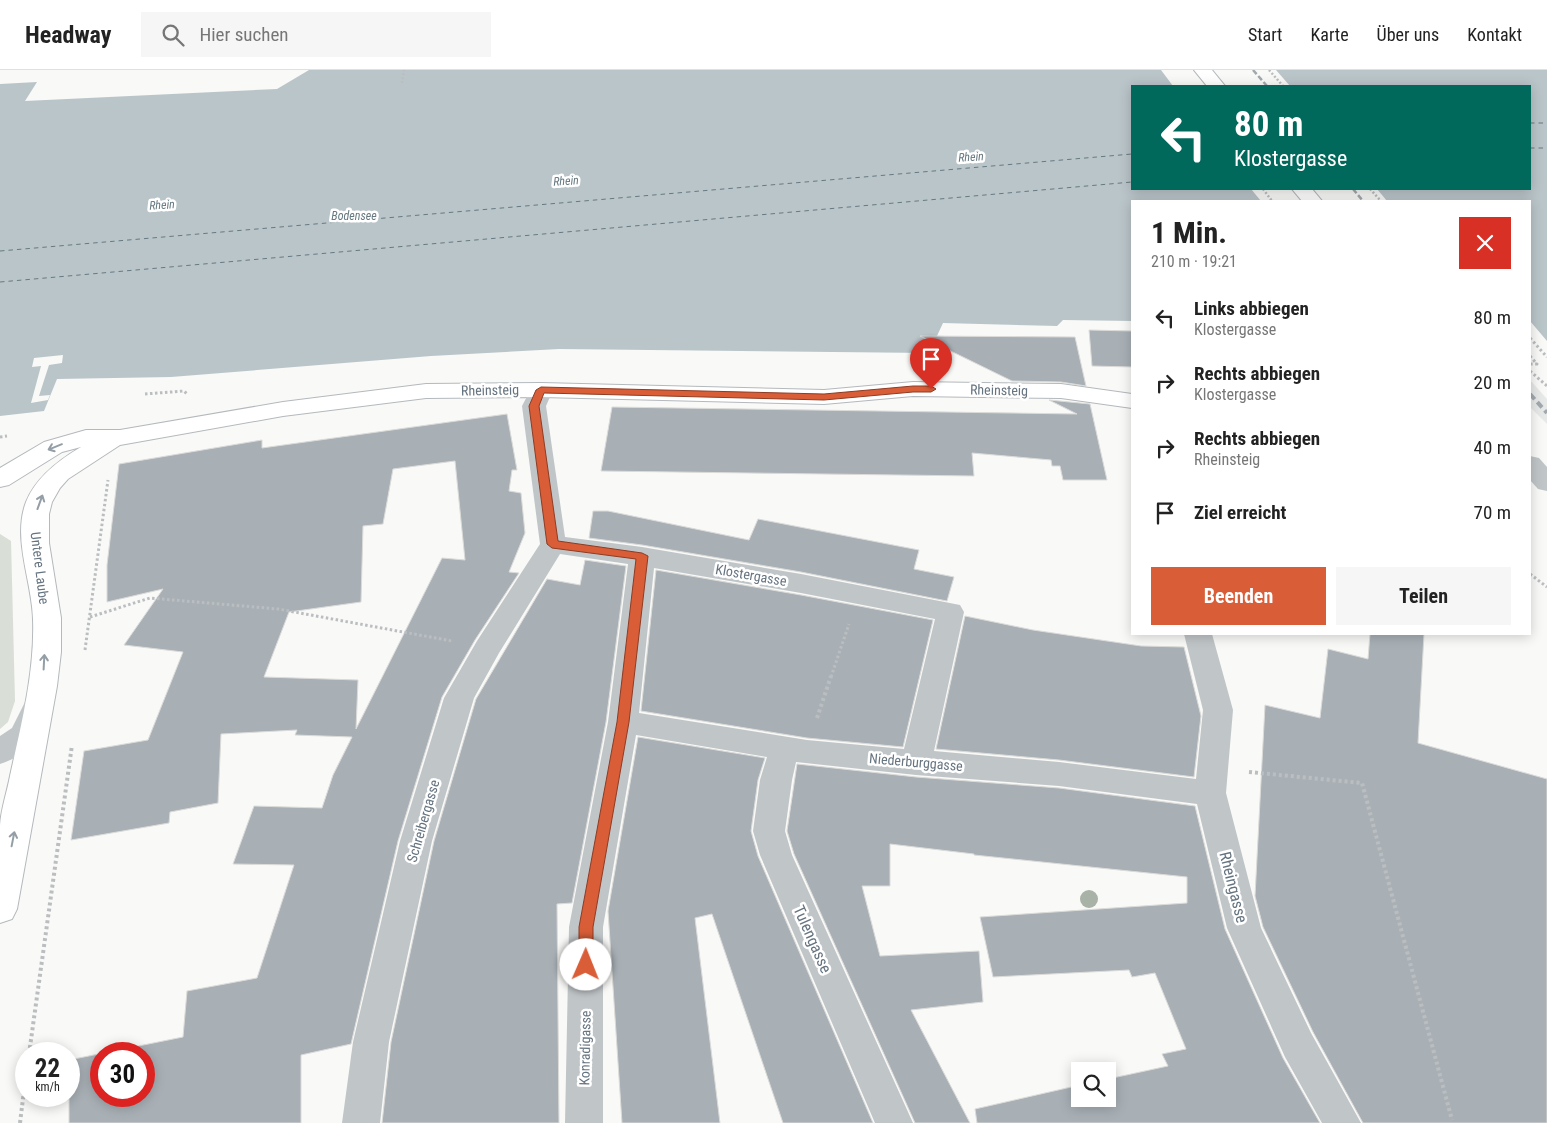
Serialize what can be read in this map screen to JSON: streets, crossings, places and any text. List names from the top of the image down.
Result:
{
  "streets": {
    "main road": ["Rheinsteig", "Untere Laube"],
    "street": [
      "Klostergasse",
      "Niederburggasse",
      "Schreibergasse",
      "Rheingasse",
      "Tulengasse",
      "Konradigasse"
    ]
  },
  "crossings": [
    ["Rheinsteig", "Untere Laube"],
    ["Klostergasse", "Niederburggasse"],
    ["Klostergasse", "Schreibergasse"],
    ["Klostergasse", "Konradigasse"],
    ["Niederburggasse", "Rheingasse"],
    ["Niederburggasse", "Tulengasse"],
    ["Niederburggasse", "Konradigasse"]
  ],
  "one_way": ["Untere Laube"],
  "water": ["Rhein", "Bodensee"],
  "page": {
    "header": "Headway",
    "search": "Hier suchen",
    "nav": [
      "Start",
      "Karte",
      "Über uns",
      "Kontakt"
    ],
    "turn": ["80 m", "Klostergasse"],
    "heading": ["1 Min.", "210 m · 19:21"],
    "list": [
      {
        "name": "Links abbiegen",
        "note": "Klostergasse",
        "value": "80 m"
      },
      {
        "name": "Rechts abbiegen",
        "note": "Klostergasse",
        "value": "20 m"
      },
      {
        "name": "Rechts abbiegen",
        "note": "Rheinsteig",
        "value": "40 m"
      },
      {
        "name": "Ziel erreicht",
        "value": "70 m"
      }
    ],
    "buttons": ["Beenden", "Teilen"],
    "speed": "22 km/h",
    "limit": "30"
  }
}
